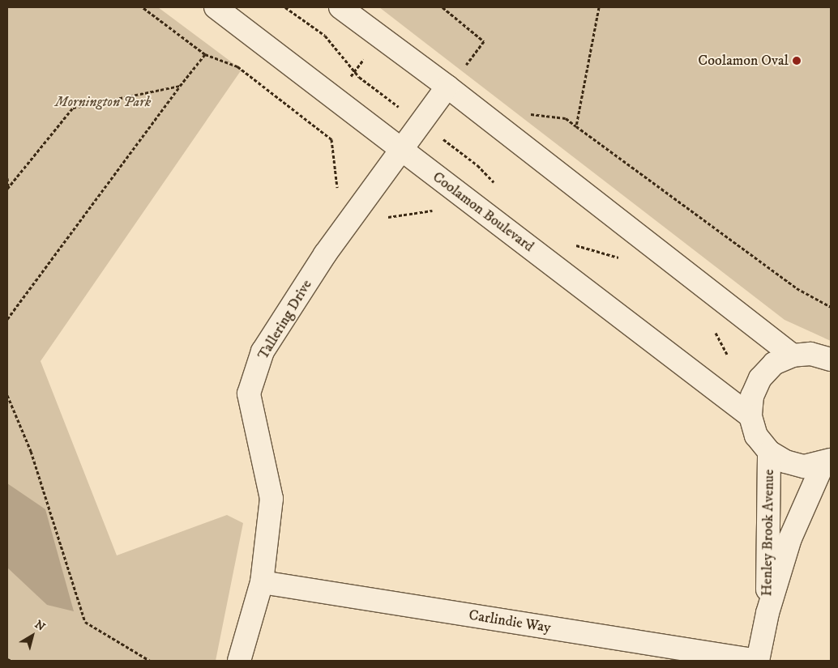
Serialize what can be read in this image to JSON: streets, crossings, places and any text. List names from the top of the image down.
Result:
{
  "streets": {
    "street": [
      "Coolamon Boulevard",
      "Tallering Drive",
      "Henley Brook Avenue",
      "Carlindie Way"
    ]
  },
  "crossings": [
    ["Coolamon Boulevard", "Tallering Drive"],
    ["Tallering Drive", "Carlindie Way"],
    ["Henley Brook Avenue", "Carlindie Way"]
  ],
  "parks": ["Mornington Park"],
  "places": ["Coolamon Oval"],
  "north": "top right"
}
